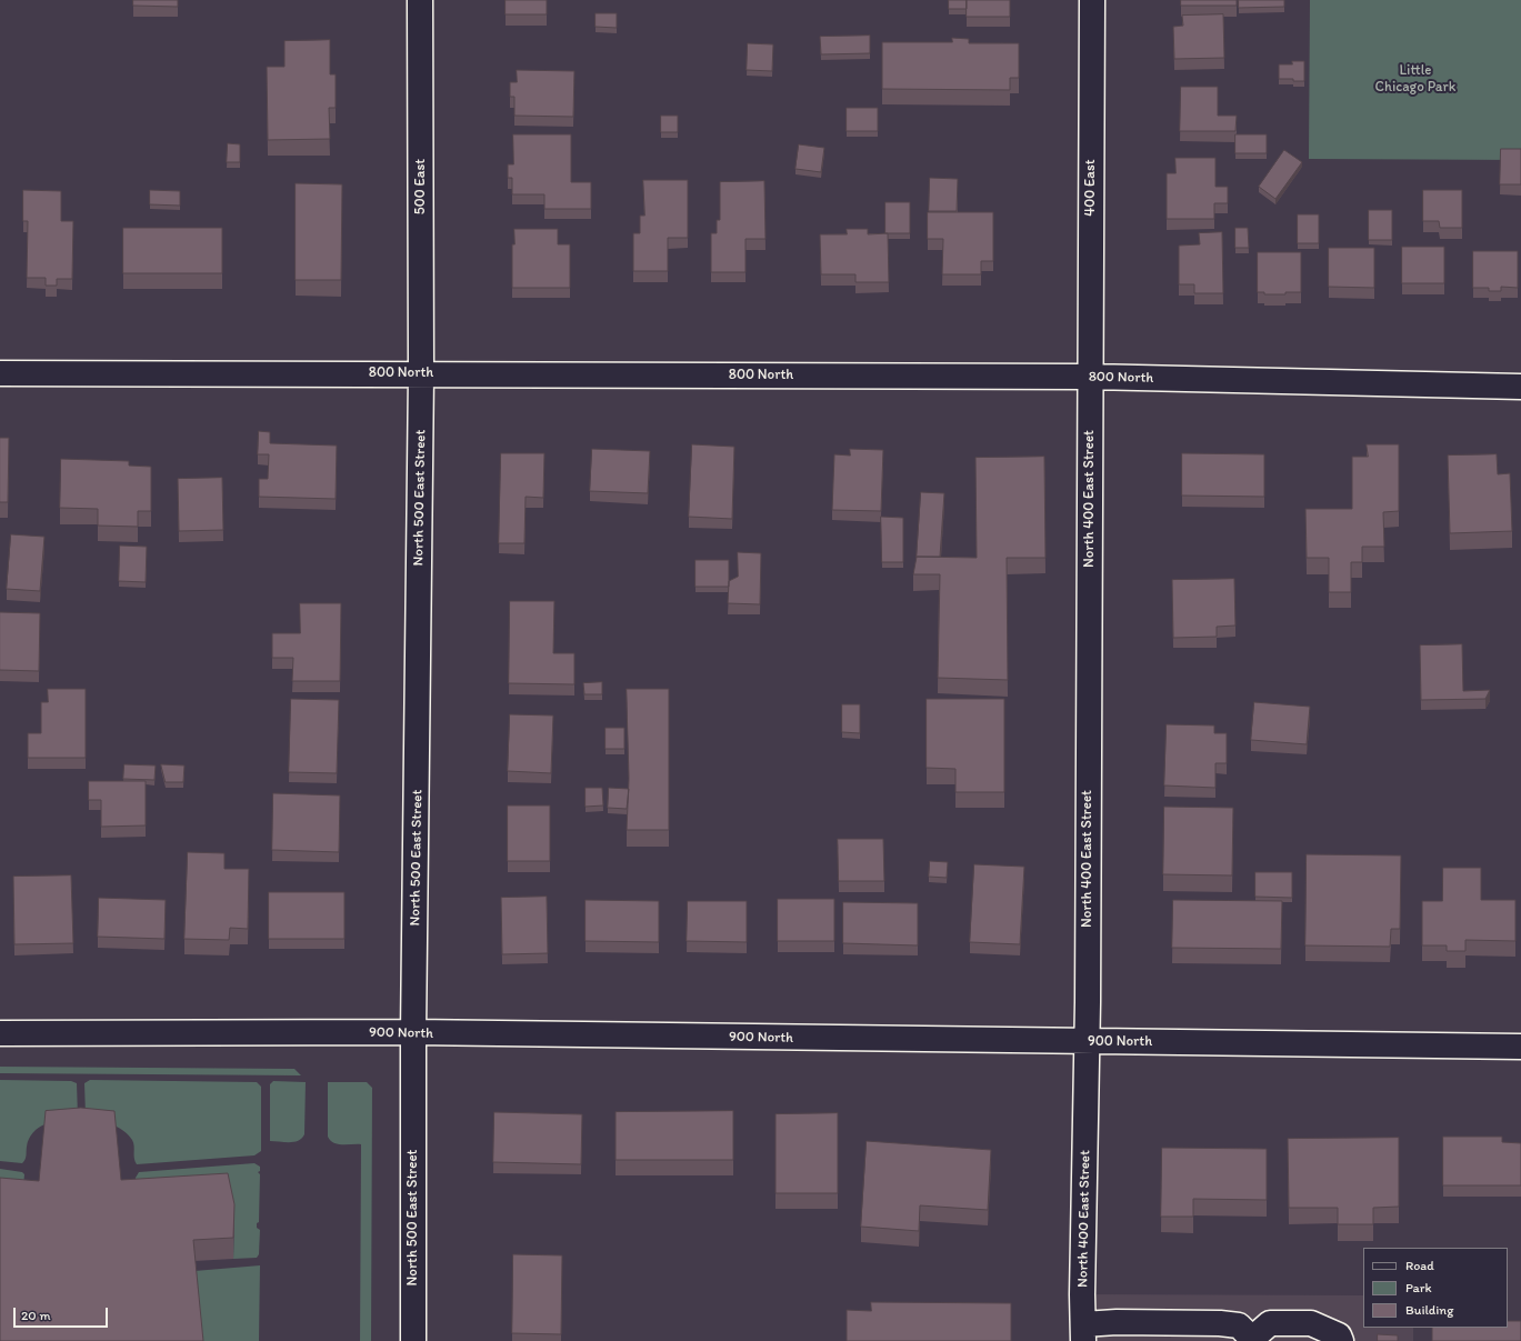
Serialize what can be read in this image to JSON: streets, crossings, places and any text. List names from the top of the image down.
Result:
{
  "streets": {
    "street": [
      "500 East",
      "400 East",
      "800 North",
      "North 500 East Street",
      "North 400 East Street",
      "900 North"
    ]
  },
  "crossings": [
    ["500 East", "800 North"],
    ["500 East", "North 500 East Street"],
    ["400 East", "800 North"],
    ["400 East", "North 400 East Street"],
    ["800 North", "North 500 East Street"],
    ["800 North", "North 400 East Street"],
    ["North 500 East Street", "900 North"],
    ["North 400 East Street", "900 North"]
  ],
  "parks": ["Little Chicago Park"],
  "legend": ["Road", "Park", "Building"],
  "scale_bar": "20 m"
}
